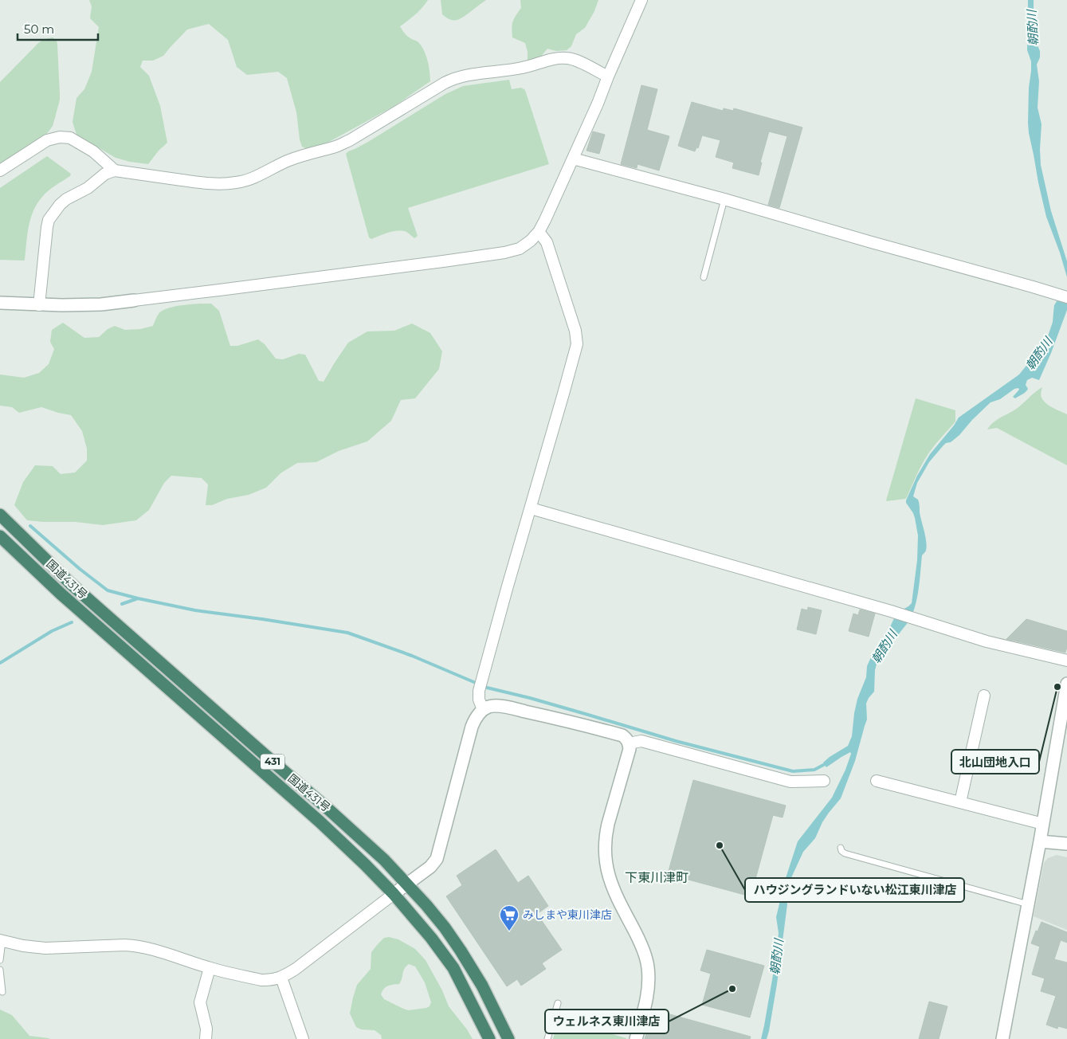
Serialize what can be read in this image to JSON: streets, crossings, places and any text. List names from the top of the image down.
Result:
{
  "streets": {
    "highway": ["国道431号", "431"]
  },
  "districts": ["下東川津町"],
  "water": ["朝酌川"],
  "places": {
    "other": ["北山団地入口", "ハウジングランドいない松江東川津店", "ウェルネス東川津店"],
    "supermarket": ["みしまや東川津店"]
  },
  "scale_bar": "50 m"
}
